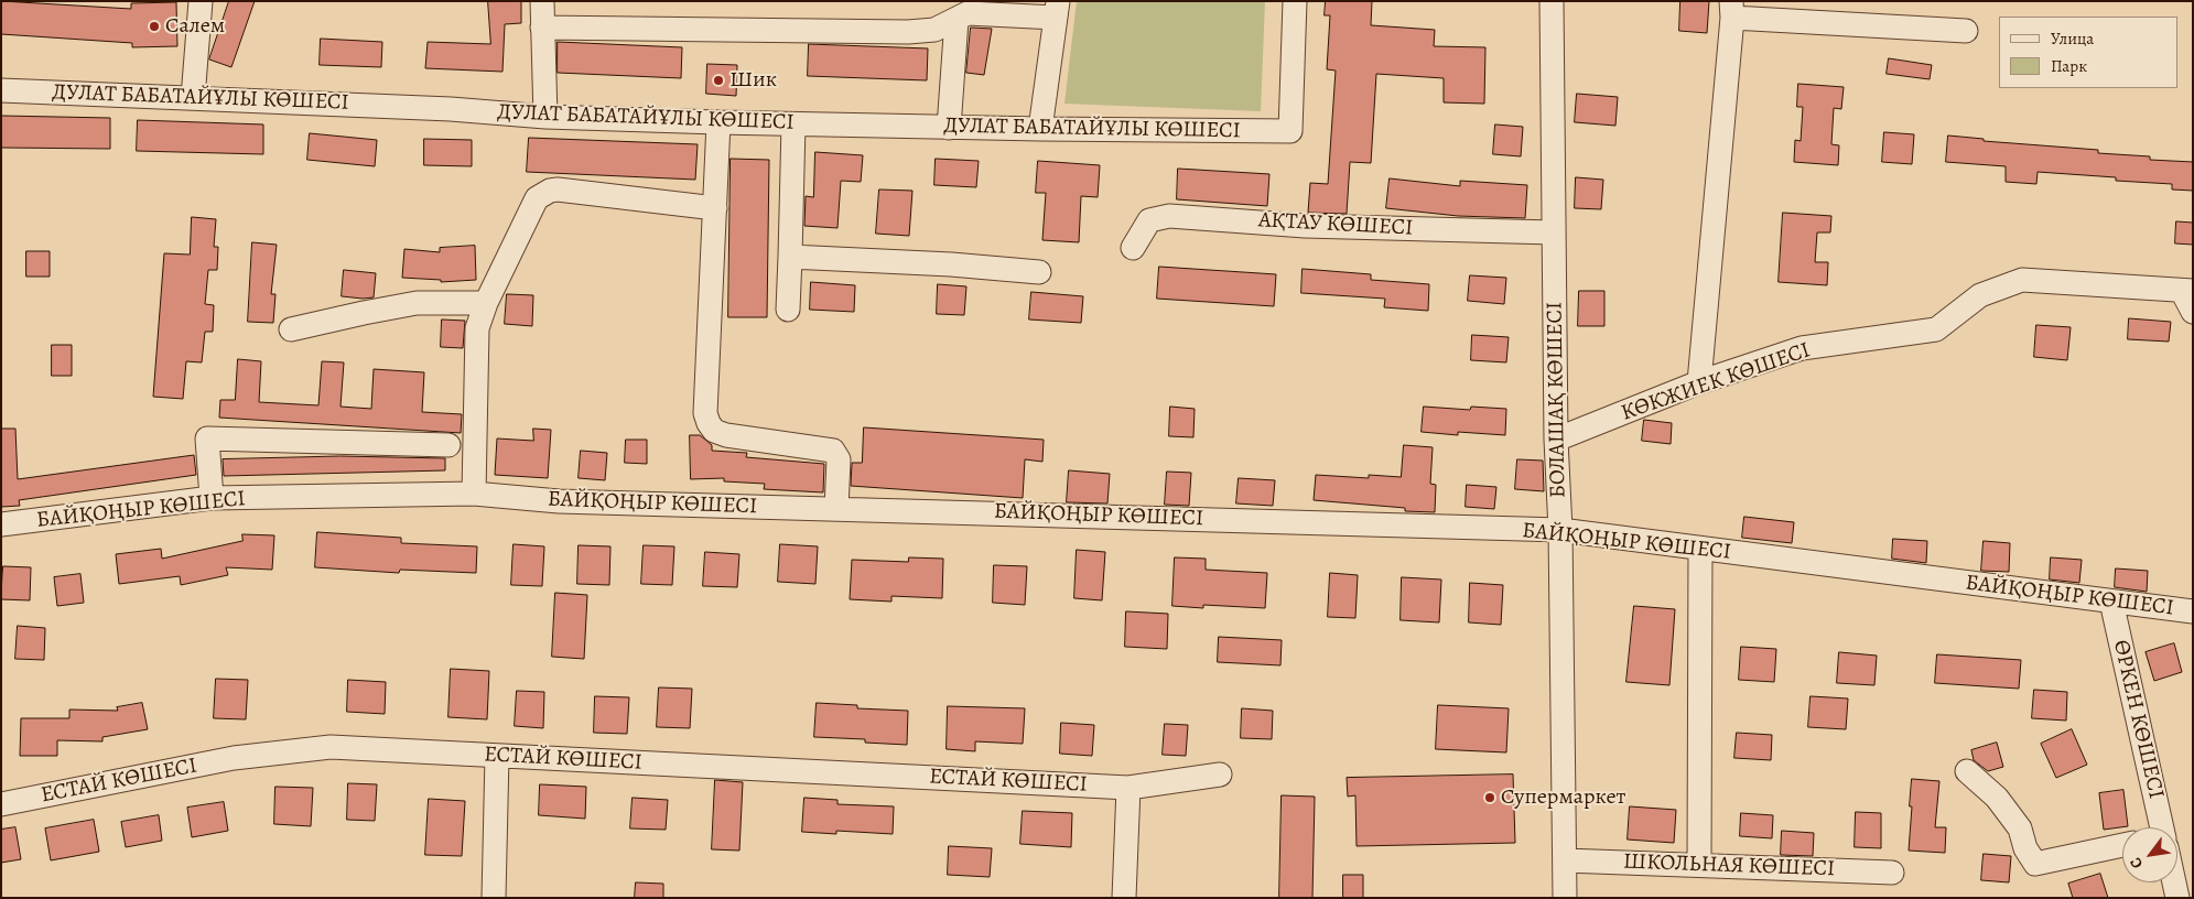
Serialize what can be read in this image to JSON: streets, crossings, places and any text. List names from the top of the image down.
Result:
{
  "streets": {
    "street": [
      "ДУЛАТ БАБАТАЙҰЛЫ КӨШЕСІ",
      "АҚТАУ КӨШЕСІ",
      "КӨКЖИЕК КӨШЕСІ",
      "БОЛАШАҚ КӨШЕСІ",
      "БАЙҚОҢЫР КӨШЕСІ",
      "ӨРКЕН КӨШЕСІ",
      "ЕСТАЙ КӨШЕСІ",
      "ШКОЛЬНАЯ КӨШЕСІ"
    ]
  },
  "crossings": [
    ["АҚТАУ КӨШЕСІ", "БОЛАШАҚ КӨШЕСІ"],
    ["КӨКЖИЕК КӨШЕСІ", "БОЛАШАҚ КӨШЕСІ"],
    ["БОЛАШАҚ КӨШЕСІ", "БАЙҚОҢЫР КӨШЕСІ"],
    ["БОЛАШАҚ КӨШЕСІ", "ШКОЛЬНАЯ КӨШЕСІ"],
    ["БАЙҚОҢЫР КӨШЕСІ", "ӨРКЕН КӨШЕСІ"]
  ],
  "places": ["Салем", "Шик", "Супермаркет"],
  "legend": ["Улица", "Парк"],
  "north": "bottom left"
}
